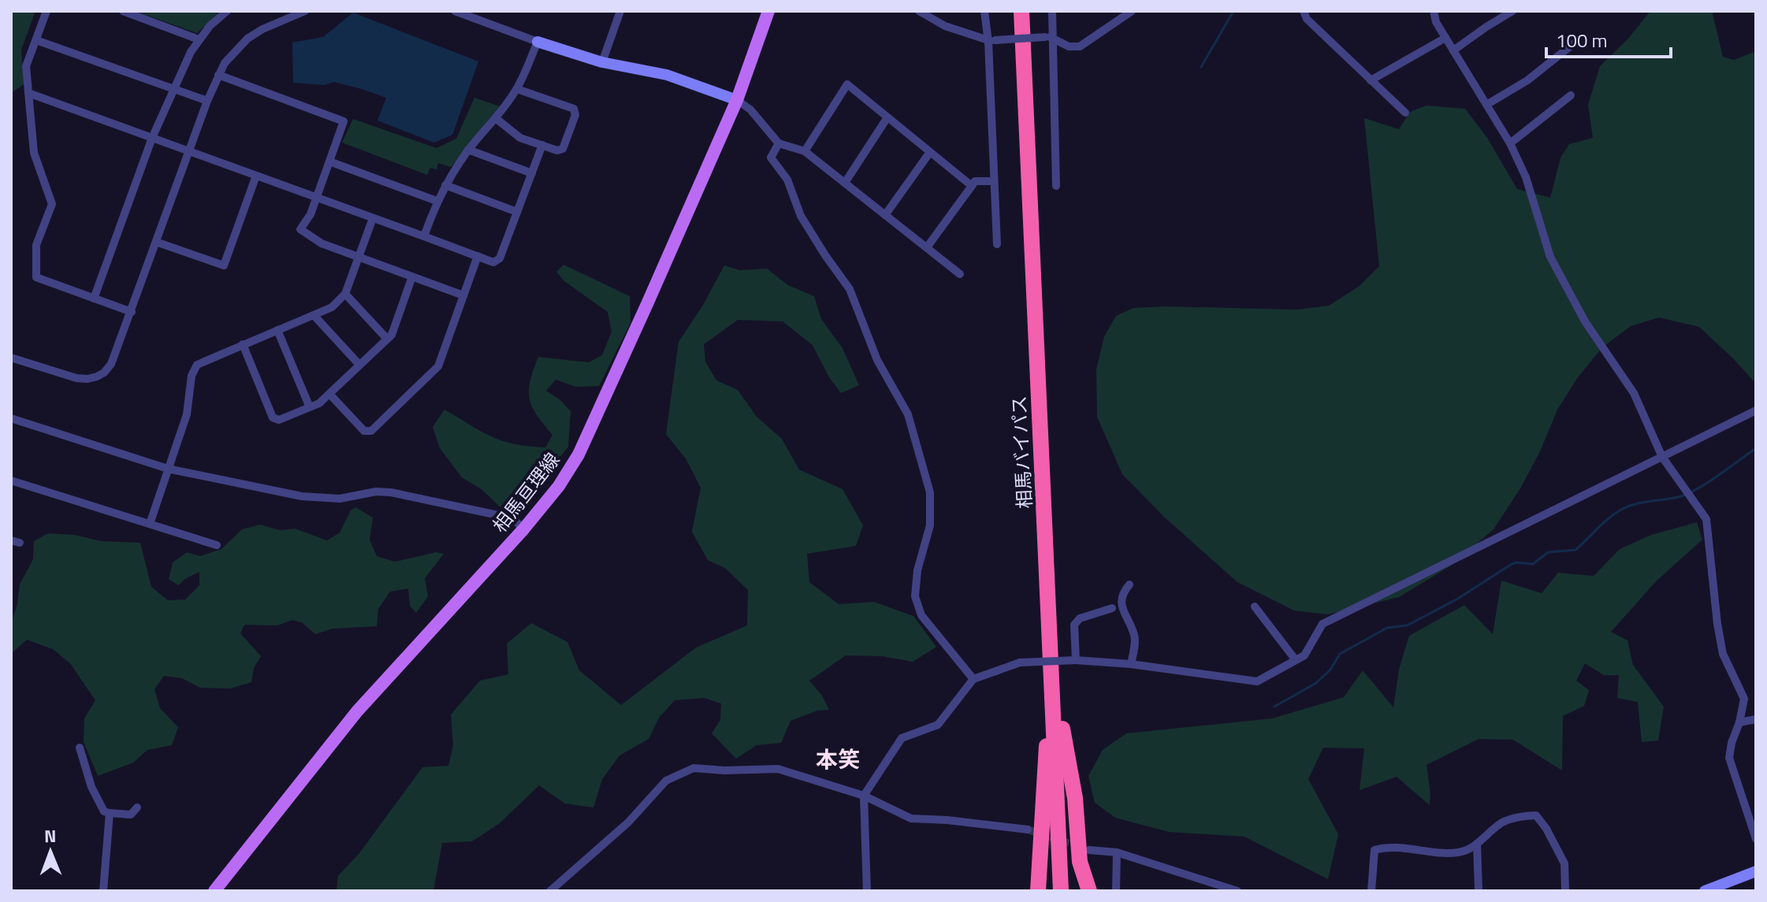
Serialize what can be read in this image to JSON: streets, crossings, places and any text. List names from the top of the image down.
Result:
{
  "streets": {
    "highway": ["相馬バイパス"],
    "main road": ["相馬亘理線"]
  },
  "districts": ["本笑"],
  "scale_bar": "100 m",
  "north": "top"
}
